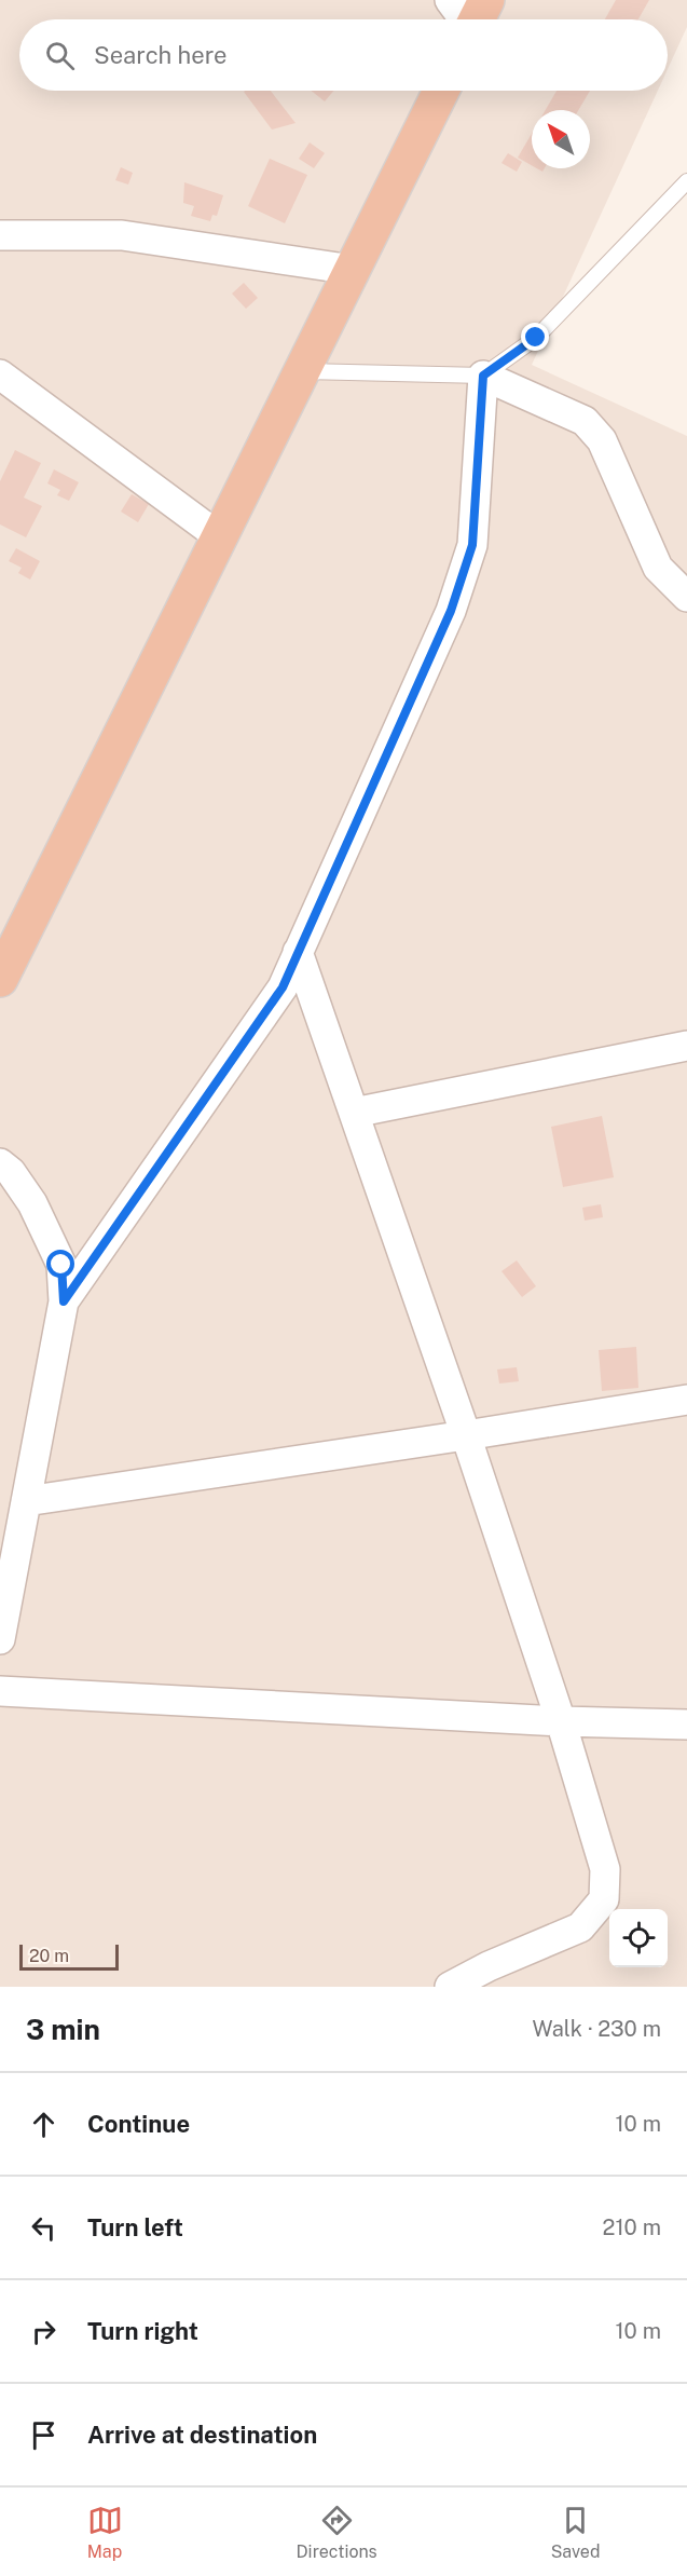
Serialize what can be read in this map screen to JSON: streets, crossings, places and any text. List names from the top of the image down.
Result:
{
  "scale_bar": "20 m",
  "north": "top left",
  "page": {
    "search": "Search here",
    "scale": "20 m",
    "heading": ["3 min", "Walk · 230 m"],
    "list": [
      ["Continue", "10 m"],
      ["Turn left", "210 m"],
      ["Turn right", "10 m"],
      "Arrive at destination"
    ],
    "nav": ["Map", "Directions", "Saved"]
  }
}
